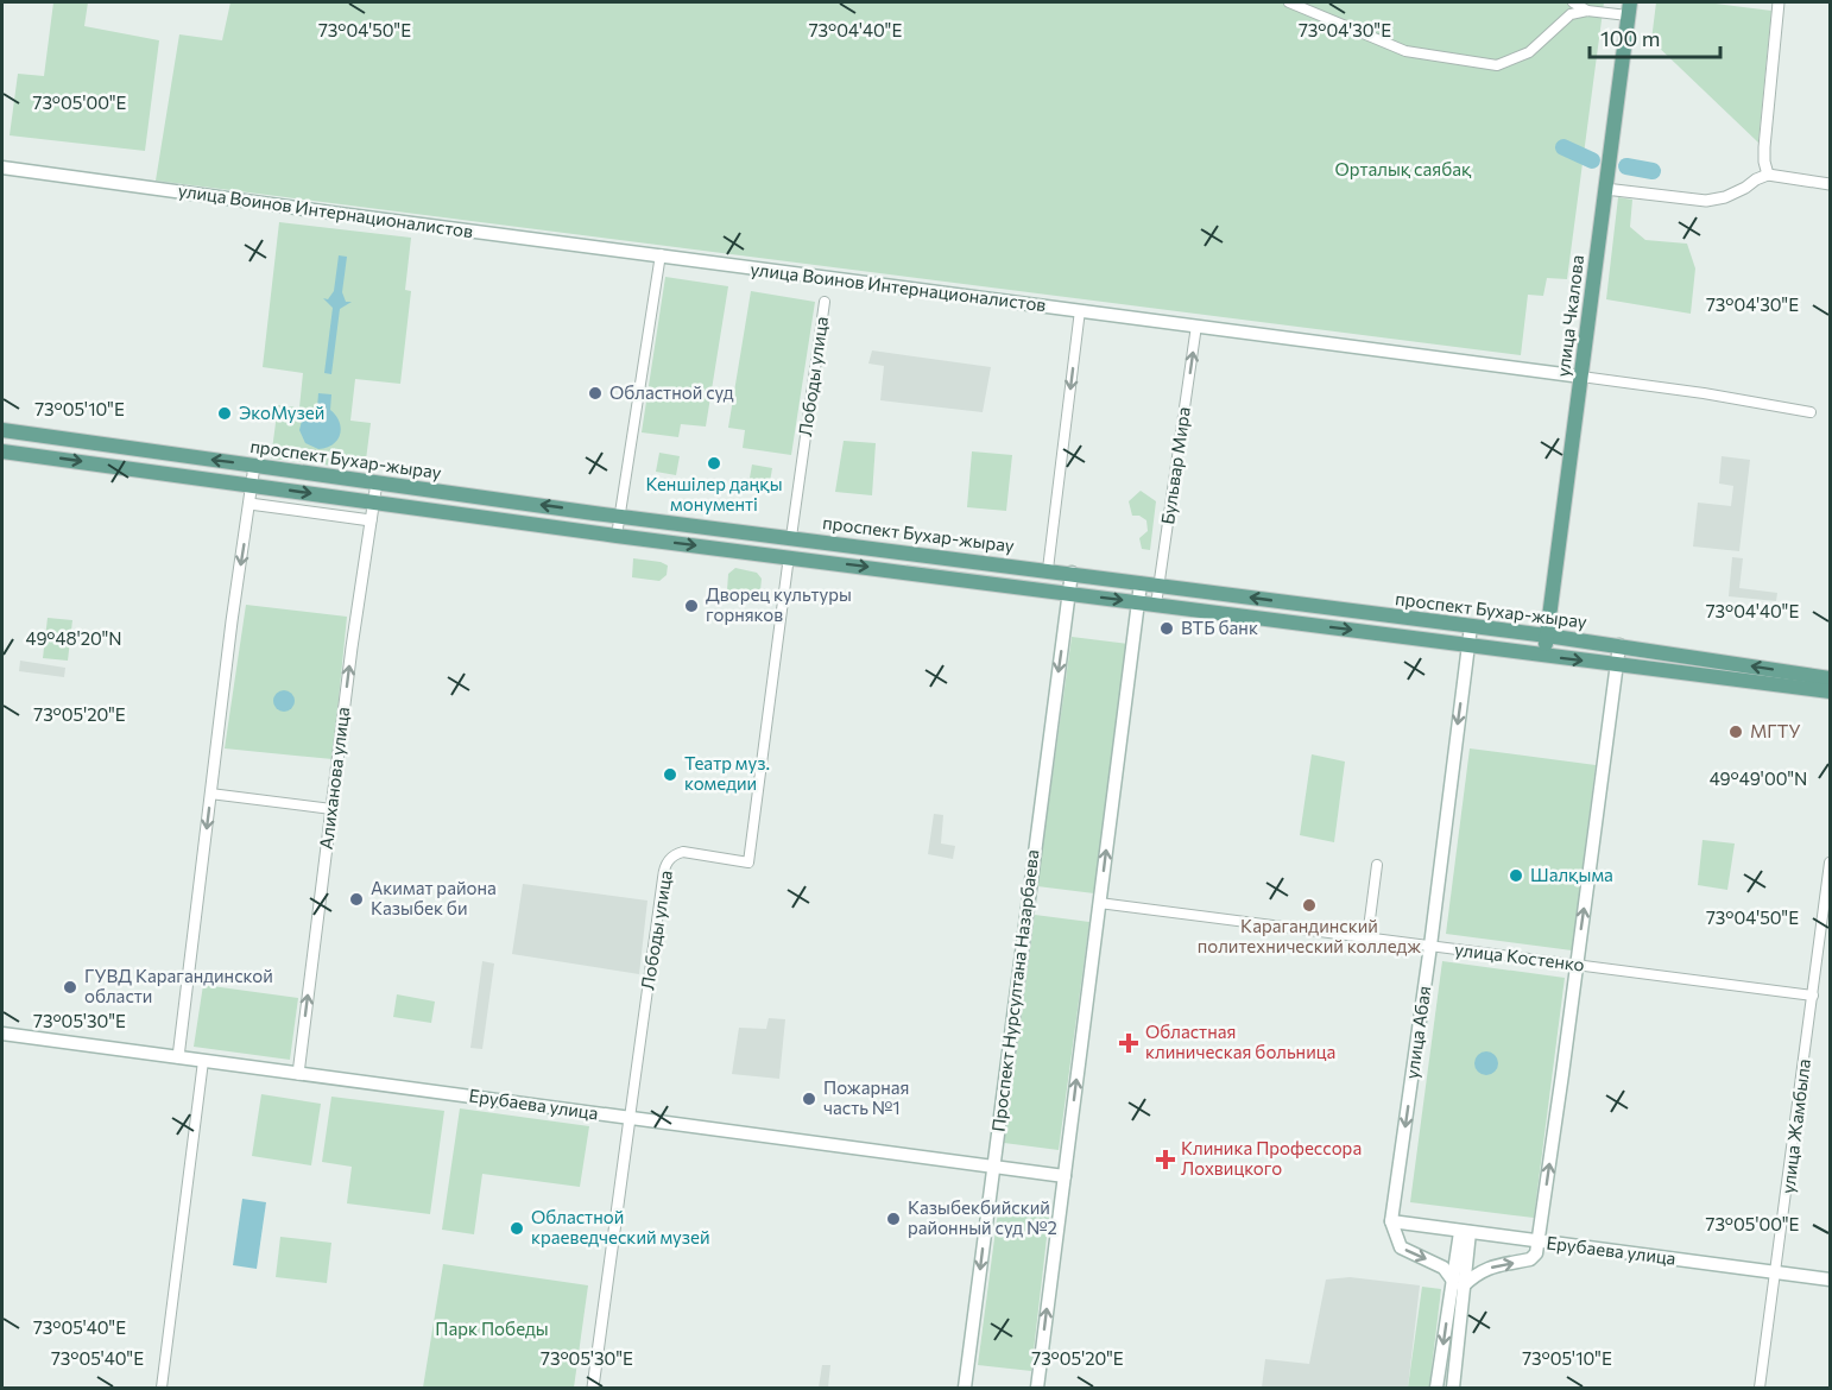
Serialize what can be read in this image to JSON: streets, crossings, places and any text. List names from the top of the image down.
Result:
{
  "streets": {
    "main road": [
      "улица Воинов Интернационалистов",
      "улица Чкалова",
      "проспект Бухар-жырау",
      "Проспект Нурсултана Назарбаева",
      "улица Абая",
      "Ерубаева улица"
    ],
    "street": [
      "Лободы улица",
      "Бульвар Мира",
      "Алиханова улица",
      "улица Костенко",
      "улица Жамбыла"
    ]
  },
  "crossings": [
    ["улица Воинов Интернационалистов", "улица Чкалова"],
    ["улица Воинов Интернационалистов", "Бульвар Мира"],
    ["улица Чкалова", "проспект Бухар-жырау"],
    ["Лободы улица", "проспект Бухар-жырау"],
    ["Лободы улица", "Ерубаева улица"],
    ["проспект Бухар-жырау", "Бульвар Мира"],
    ["проспект Бухар-жырау", "Алиханова улица"],
    ["проспект Бухар-жырау", "Проспект Нурсултана Назарбаева"],
    ["проспект Бухар-жырау", "улица Абая"],
    ["Алиханова улица", "Ерубаева улица"],
    ["улица Костенко", "улица Абая"],
    ["улица Костенко", "улица Жамбыла"],
    ["Проспект Нурсултана Назарбаева", "Ерубаева улица"],
    ["улица Абая", "Ерубаева улица"],
    ["Ерубаева улица", "улица Жамбыла"]
  ],
  "one_way": ["Бульвар Мира", "Алиханова улица", "улица Абая"],
  "parks": ["Орталық саябақ", "Парк Победы"],
  "places": {
    "other": [
      "Областной суд",
      "ЭкоМузей",
      "Кеншілер даңқы монументі",
      "Дворец культуры горняков",
      "ВТБ банк",
      "МГТУ",
      "Театр муз. комедии",
      "Шалқыма",
      "Акимат района Казыбек би",
      "Карагандинский политехнический колледж",
      "ГУВД Карагандинской области",
      "Пожарная часть №1",
      "Казыбекбийский районный суд №2",
      "Областной краеведческий музей"
    ],
    "health": ["Областная клиническая больница", "Клиника Профессора Лохвицкого"]
  },
  "scale_bar": "100 m",
  "coordinates": [
    "73°04'50\"E",
    "73°04'40\"E",
    "73°04'30\"E",
    "73°05'00\"E",
    "73°05'10\"E",
    "49°48'20\"N",
    "73°05'20\"E",
    "49°49'00\"N",
    "73°05'30\"E",
    "73°05'40\"E"
  ]
}
